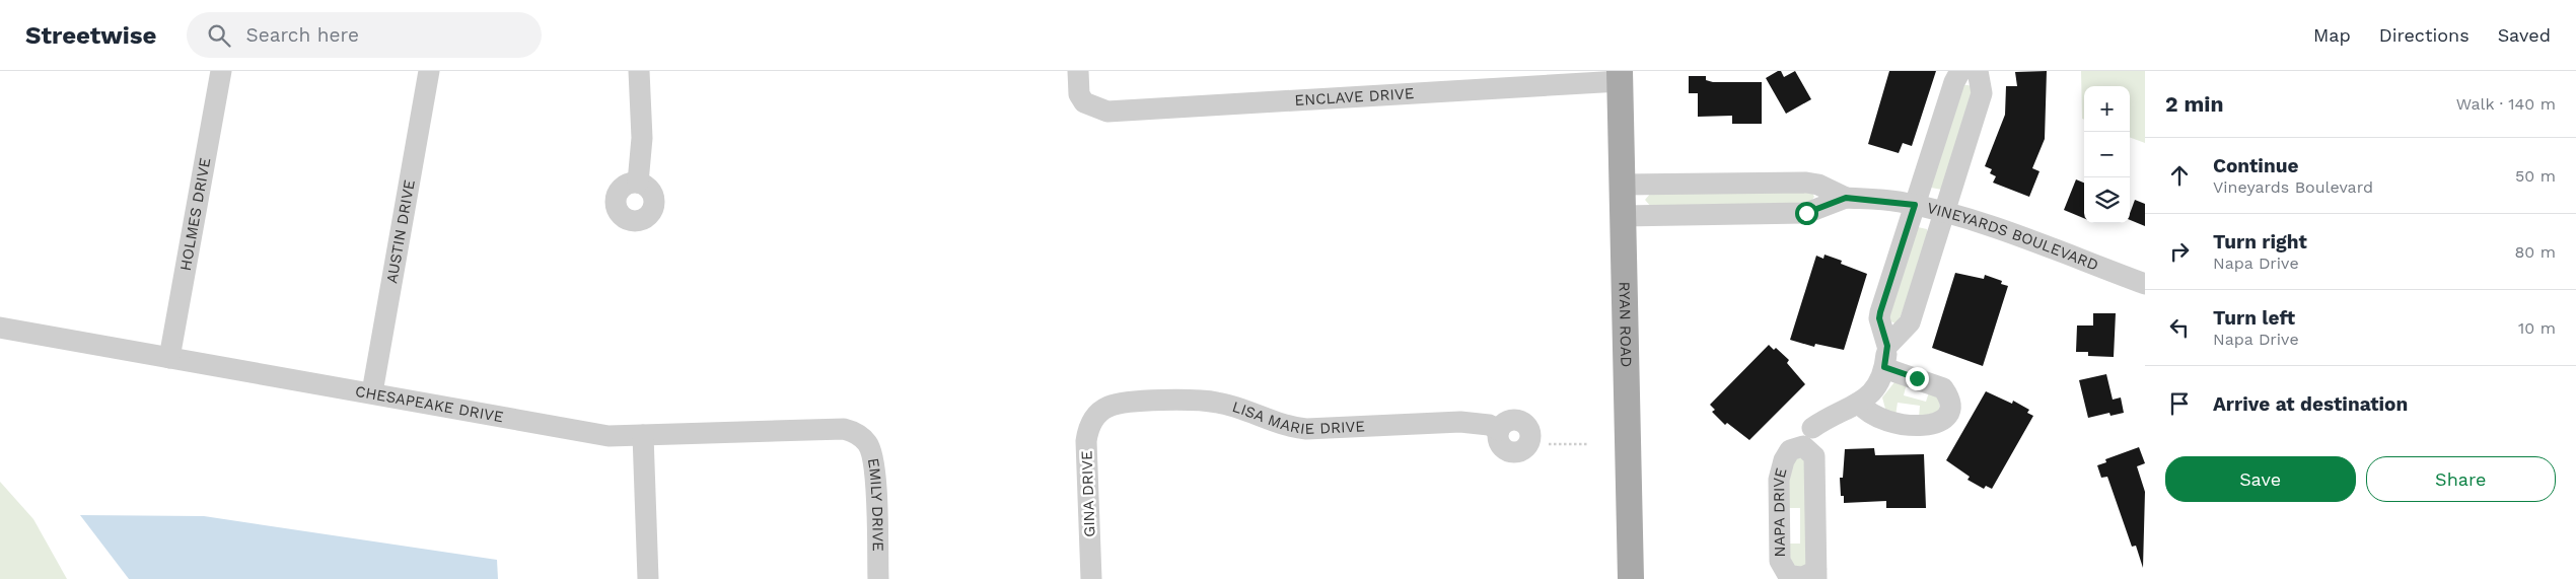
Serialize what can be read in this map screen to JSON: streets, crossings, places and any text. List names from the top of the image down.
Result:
{
  "streets": {
    "main road": ["RYAN ROAD"],
    "street": [
      "ENCLAVE DRIVE",
      "HOLMES DRIVE",
      "AUSTIN DRIVE",
      "VINEYARDS BOULEVARD",
      "CHESAPEAKE DRIVE",
      "LISA MARIE DRIVE",
      "GINA DRIVE",
      "EMILY DRIVE",
      "NAPA DRIVE"
    ]
  },
  "crossings": [
    ["ENCLAVE DRIVE", "RYAN ROAD"],
    ["HOLMES DRIVE", "CHESAPEAKE DRIVE"],
    ["AUSTIN DRIVE", "CHESAPEAKE DRIVE"],
    ["VINEYARDS BOULEVARD", "RYAN ROAD"],
    ["VINEYARDS BOULEVARD", "NAPA DRIVE"],
    ["CHESAPEAKE DRIVE", "EMILY DRIVE"],
    ["LISA MARIE DRIVE", "GINA DRIVE"]
  ],
  "page": {
    "header": "Streetwise",
    "search": "Search here",
    "nav": ["Map", "Directions", "Saved"],
    "heading": ["2 min", "Walk · 140 m"],
    "map_buttons": ["+", "−"],
    "list": [
      ["Continue", "Vineyards Boulevard", "50 m"],
      ["Turn right", "Napa Drive", "80 m"],
      ["Turn left", "Napa Drive", "10 m"],
      "Arrive at destination"
    ],
    "buttons": ["Save", "Share"]
  }
}
